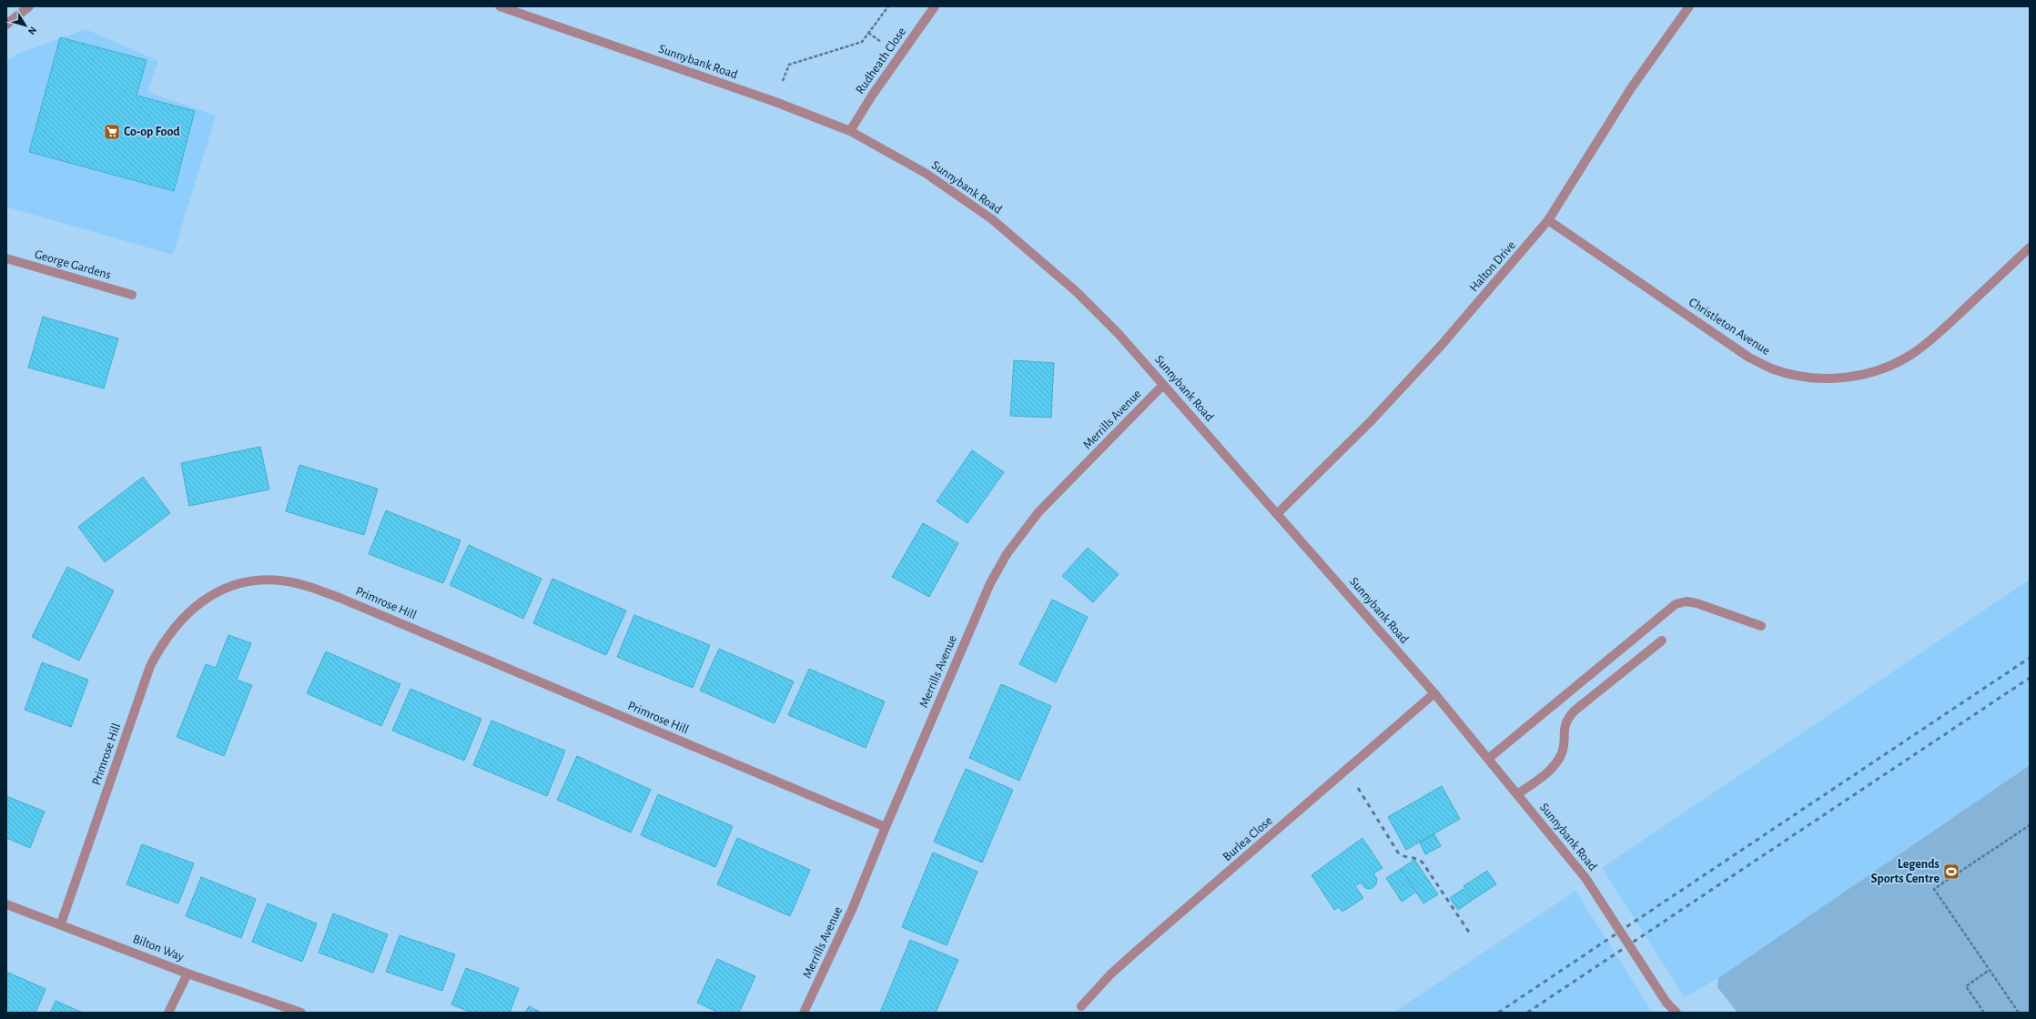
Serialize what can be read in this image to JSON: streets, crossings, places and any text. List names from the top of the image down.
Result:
{
  "streets": {
    "street": [
      "Rudheath Close",
      "Sunnybank Road",
      "George Gardens",
      "Halton Drive",
      "Christleton Avenue",
      "Merrills Avenue",
      "Primrose Hill",
      "Burlea Close",
      "Bilton Way"
    ]
  },
  "crossings": [
    ["Rudheath Close", "Sunnybank Road"],
    ["Sunnybank Road", "Halton Drive"],
    ["Sunnybank Road", "Merrills Avenue"],
    ["Sunnybank Road", "Burlea Close"],
    ["Halton Drive", "Christleton Avenue"],
    ["Merrills Avenue", "Primrose Hill"],
    ["Primrose Hill", "Bilton Way"]
  ],
  "places": {
    "supermarket": ["Co-op Food"],
    "sports": ["Legends Sports Centre"]
  },
  "north": "bottom right"
}
